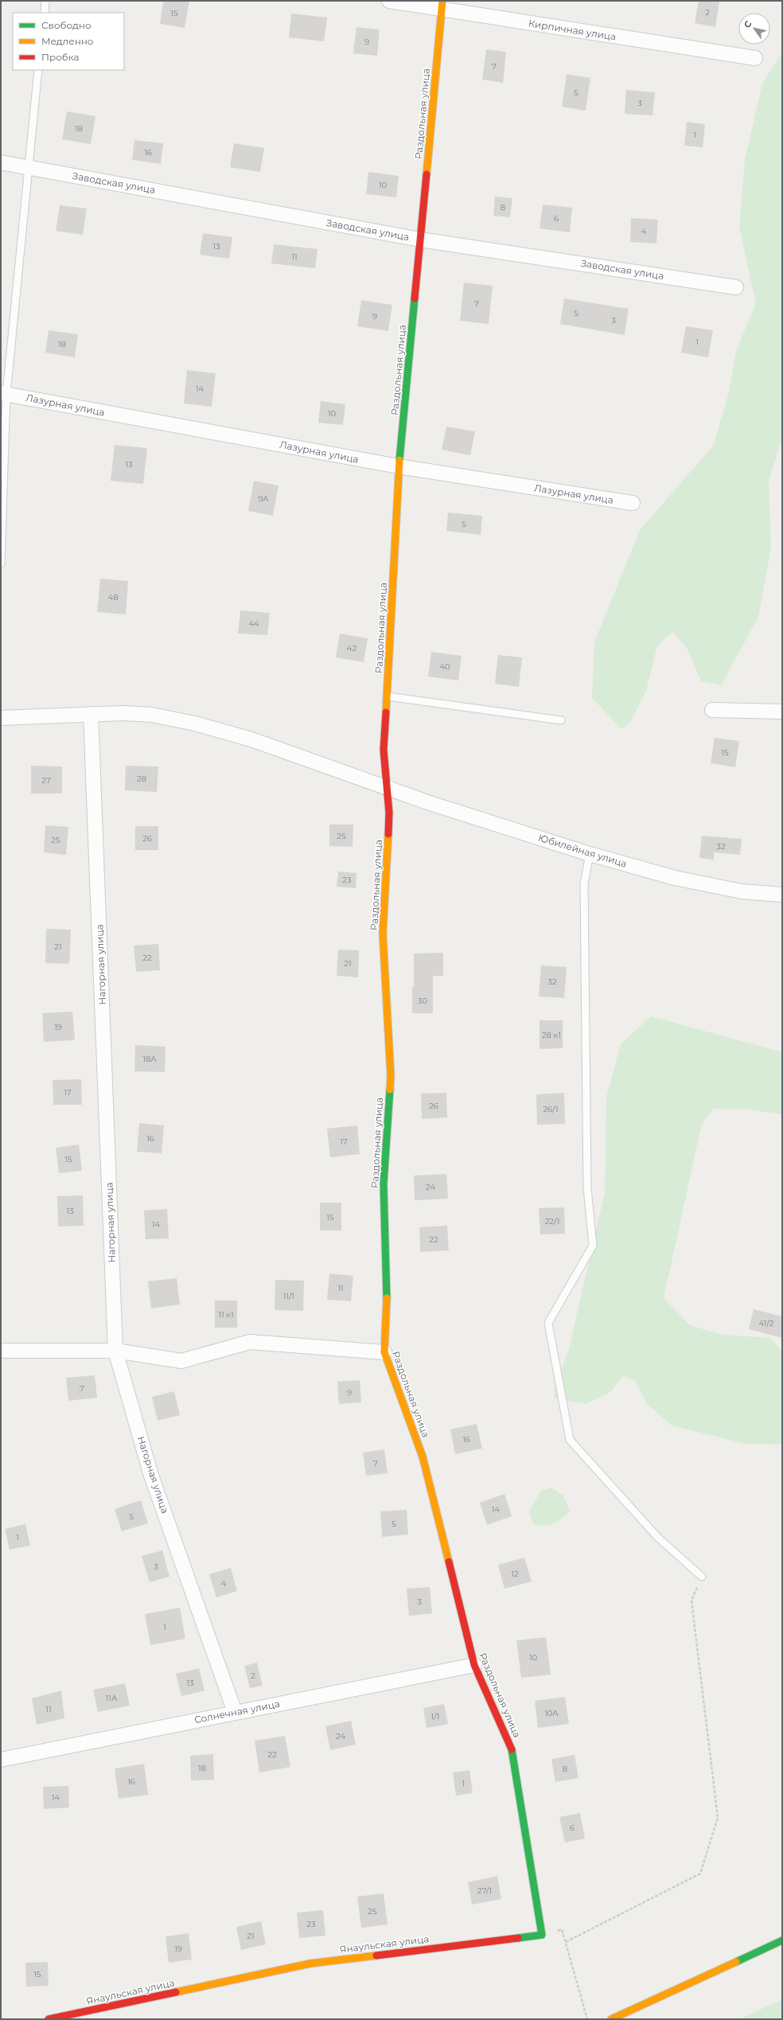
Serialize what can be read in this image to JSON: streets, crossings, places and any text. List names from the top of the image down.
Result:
{
  "streets": {
    "street": [
      "Кирпичная улица",
      "Раздольная улица",
      "Заводская улица",
      "Лазурная улица",
      "Юбилейная улица",
      "Нагорная улица",
      "Солнечная улица",
      "Янаульская улица"
    ]
  },
  "crossings": [
    ["Кирпичная улица", "Раздольная улица"],
    ["Раздольная улица", "Заводская улица"],
    ["Раздольная улица", "Лазурная улица"],
    ["Раздольная улица", "Юбилейная улица"],
    ["Раздольная улица", "Солнечная улица"],
    ["Раздольная улица", "Янаульская улица"],
    ["Юбилейная улица", "Нагорная улица"],
    ["Нагорная улица", "Солнечная улица"]
  ],
  "house_numbers": [
    "2",
    "15",
    "9",
    "7",
    "5",
    "3",
    "18",
    "1",
    "16",
    "10",
    "8",
    "6",
    "4",
    "13",
    "11",
    "7",
    "5",
    "9",
    "3",
    "1",
    "18",
    "14",
    "10",
    "13",
    "9А",
    "5",
    "48",
    "44",
    "42",
    "40",
    "15",
    "28",
    "27",
    "25",
    "26",
    "25",
    "32",
    "23",
    "21",
    "22",
    "21",
    "32",
    "30",
    "19",
    "28 к1",
    "18А",
    "17",
    "26",
    "26/1",
    "16",
    "17",
    "15",
    "24",
    "13",
    "15",
    "22/1",
    "14",
    "22",
    "11",
    "11/1",
    "11 к1",
    "41/2",
    "7",
    "9",
    "16",
    "7",
    "14",
    "5",
    "5",
    "1",
    "3",
    "12",
    "4",
    "3",
    "1",
    "10",
    "2",
    "13",
    "11А",
    "11",
    "10А",
    "1/1",
    "24",
    "22",
    "18",
    "8",
    "16",
    "1",
    "14",
    "6",
    "27/1",
    "25",
    "23",
    "21",
    "19",
    "15"
  ],
  "legend": ["Свободно", "Медленно", "Пробка"],
  "north": "top left"
}
